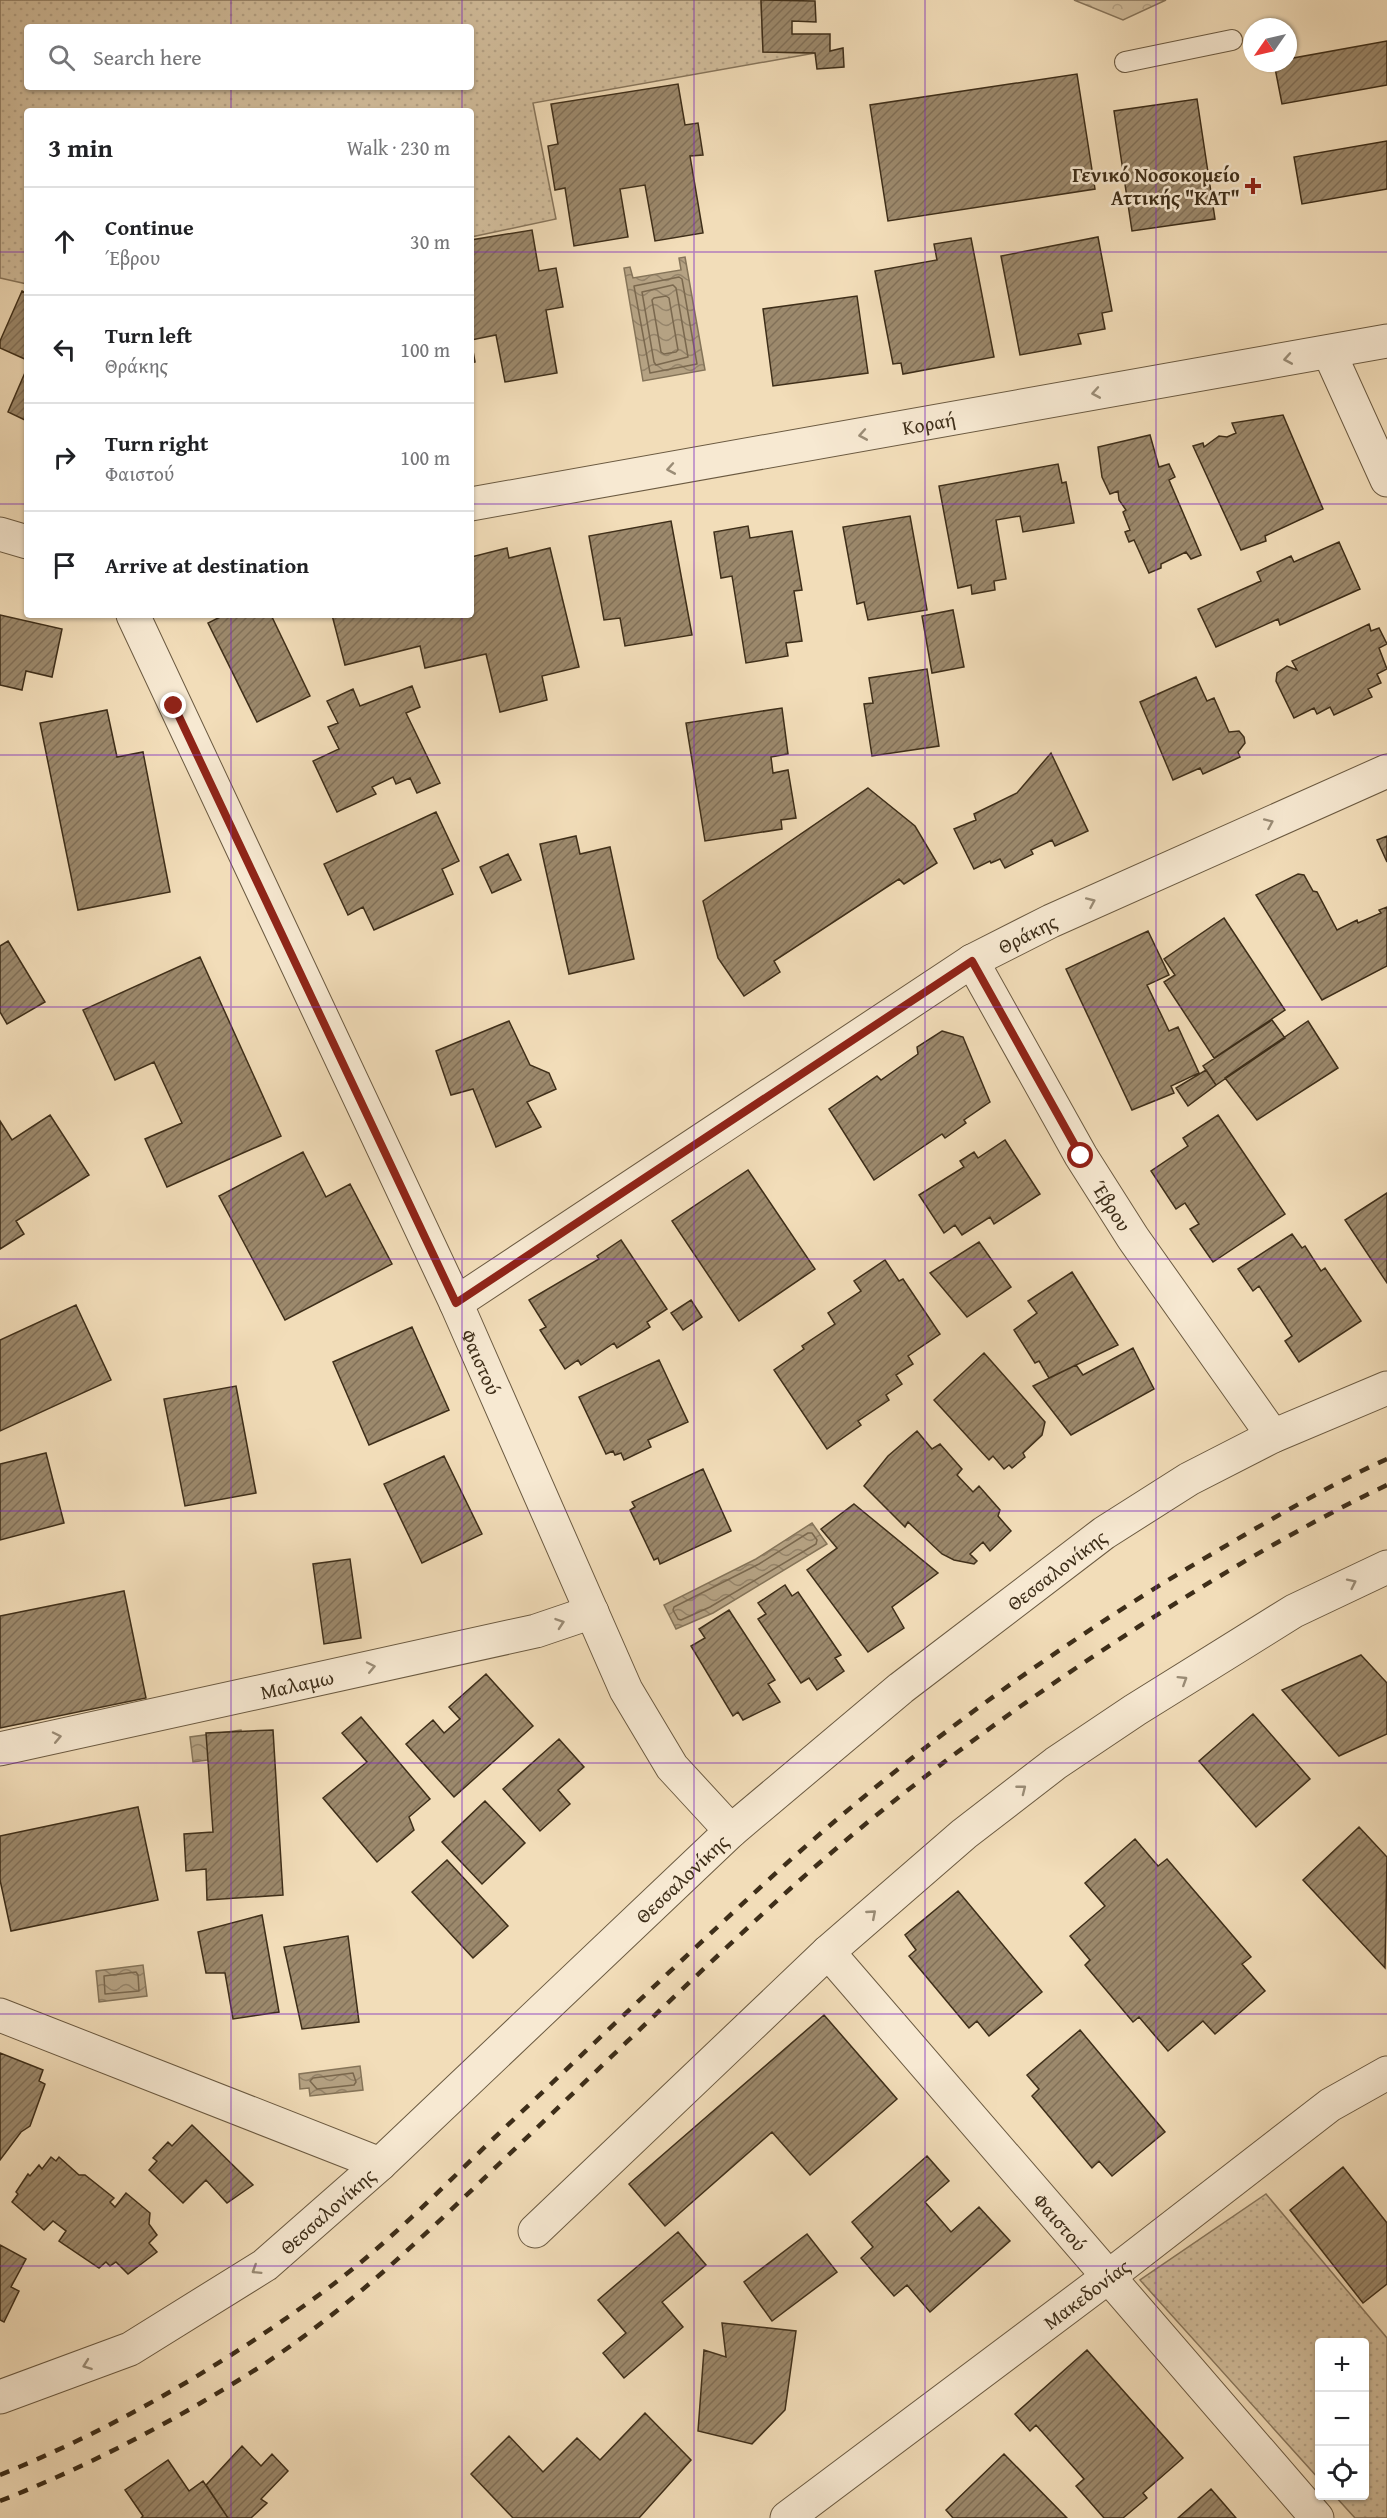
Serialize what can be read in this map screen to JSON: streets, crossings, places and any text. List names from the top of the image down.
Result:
{
  "streets": {
    "street": [
      "Κοραή",
      "Θράκης",
      "Έβρου",
      "Φαιστού",
      "Θεσσαλονίκης",
      "Μαλαμω",
      "Μακεδονίας"
    ]
  },
  "crossings": [
    ["Θράκης", "Έβρου"],
    ["Θράκης", "Φαιστού"],
    ["Έβρου", "Θεσσαλονίκης"],
    ["Φαιστού", "Θεσσαλονίκης"],
    ["Φαιστού", "Μαλαμω"],
    ["Φαιστού", "Μακεδονίας"]
  ],
  "one_way": ["Κοραή", "Θράκης", "Μαλαμω"],
  "places": {
    "health": ["Γενικό Νοσοκομείο Αττικής \"ΚΑΤ\""]
  },
  "north": "bottom left",
  "page": {
    "search": "Search here",
    "heading": ["3 min", "Walk · 230 m"],
    "list": [
      ["Continue", "Έβρου", "30 m"],
      ["Turn left", "Θράκης", "100 m"],
      ["Turn right", "Φαιστού", "100 m"],
      "Arrive at destination"
    ],
    "map_buttons": ["+", "−"]
  }
}
